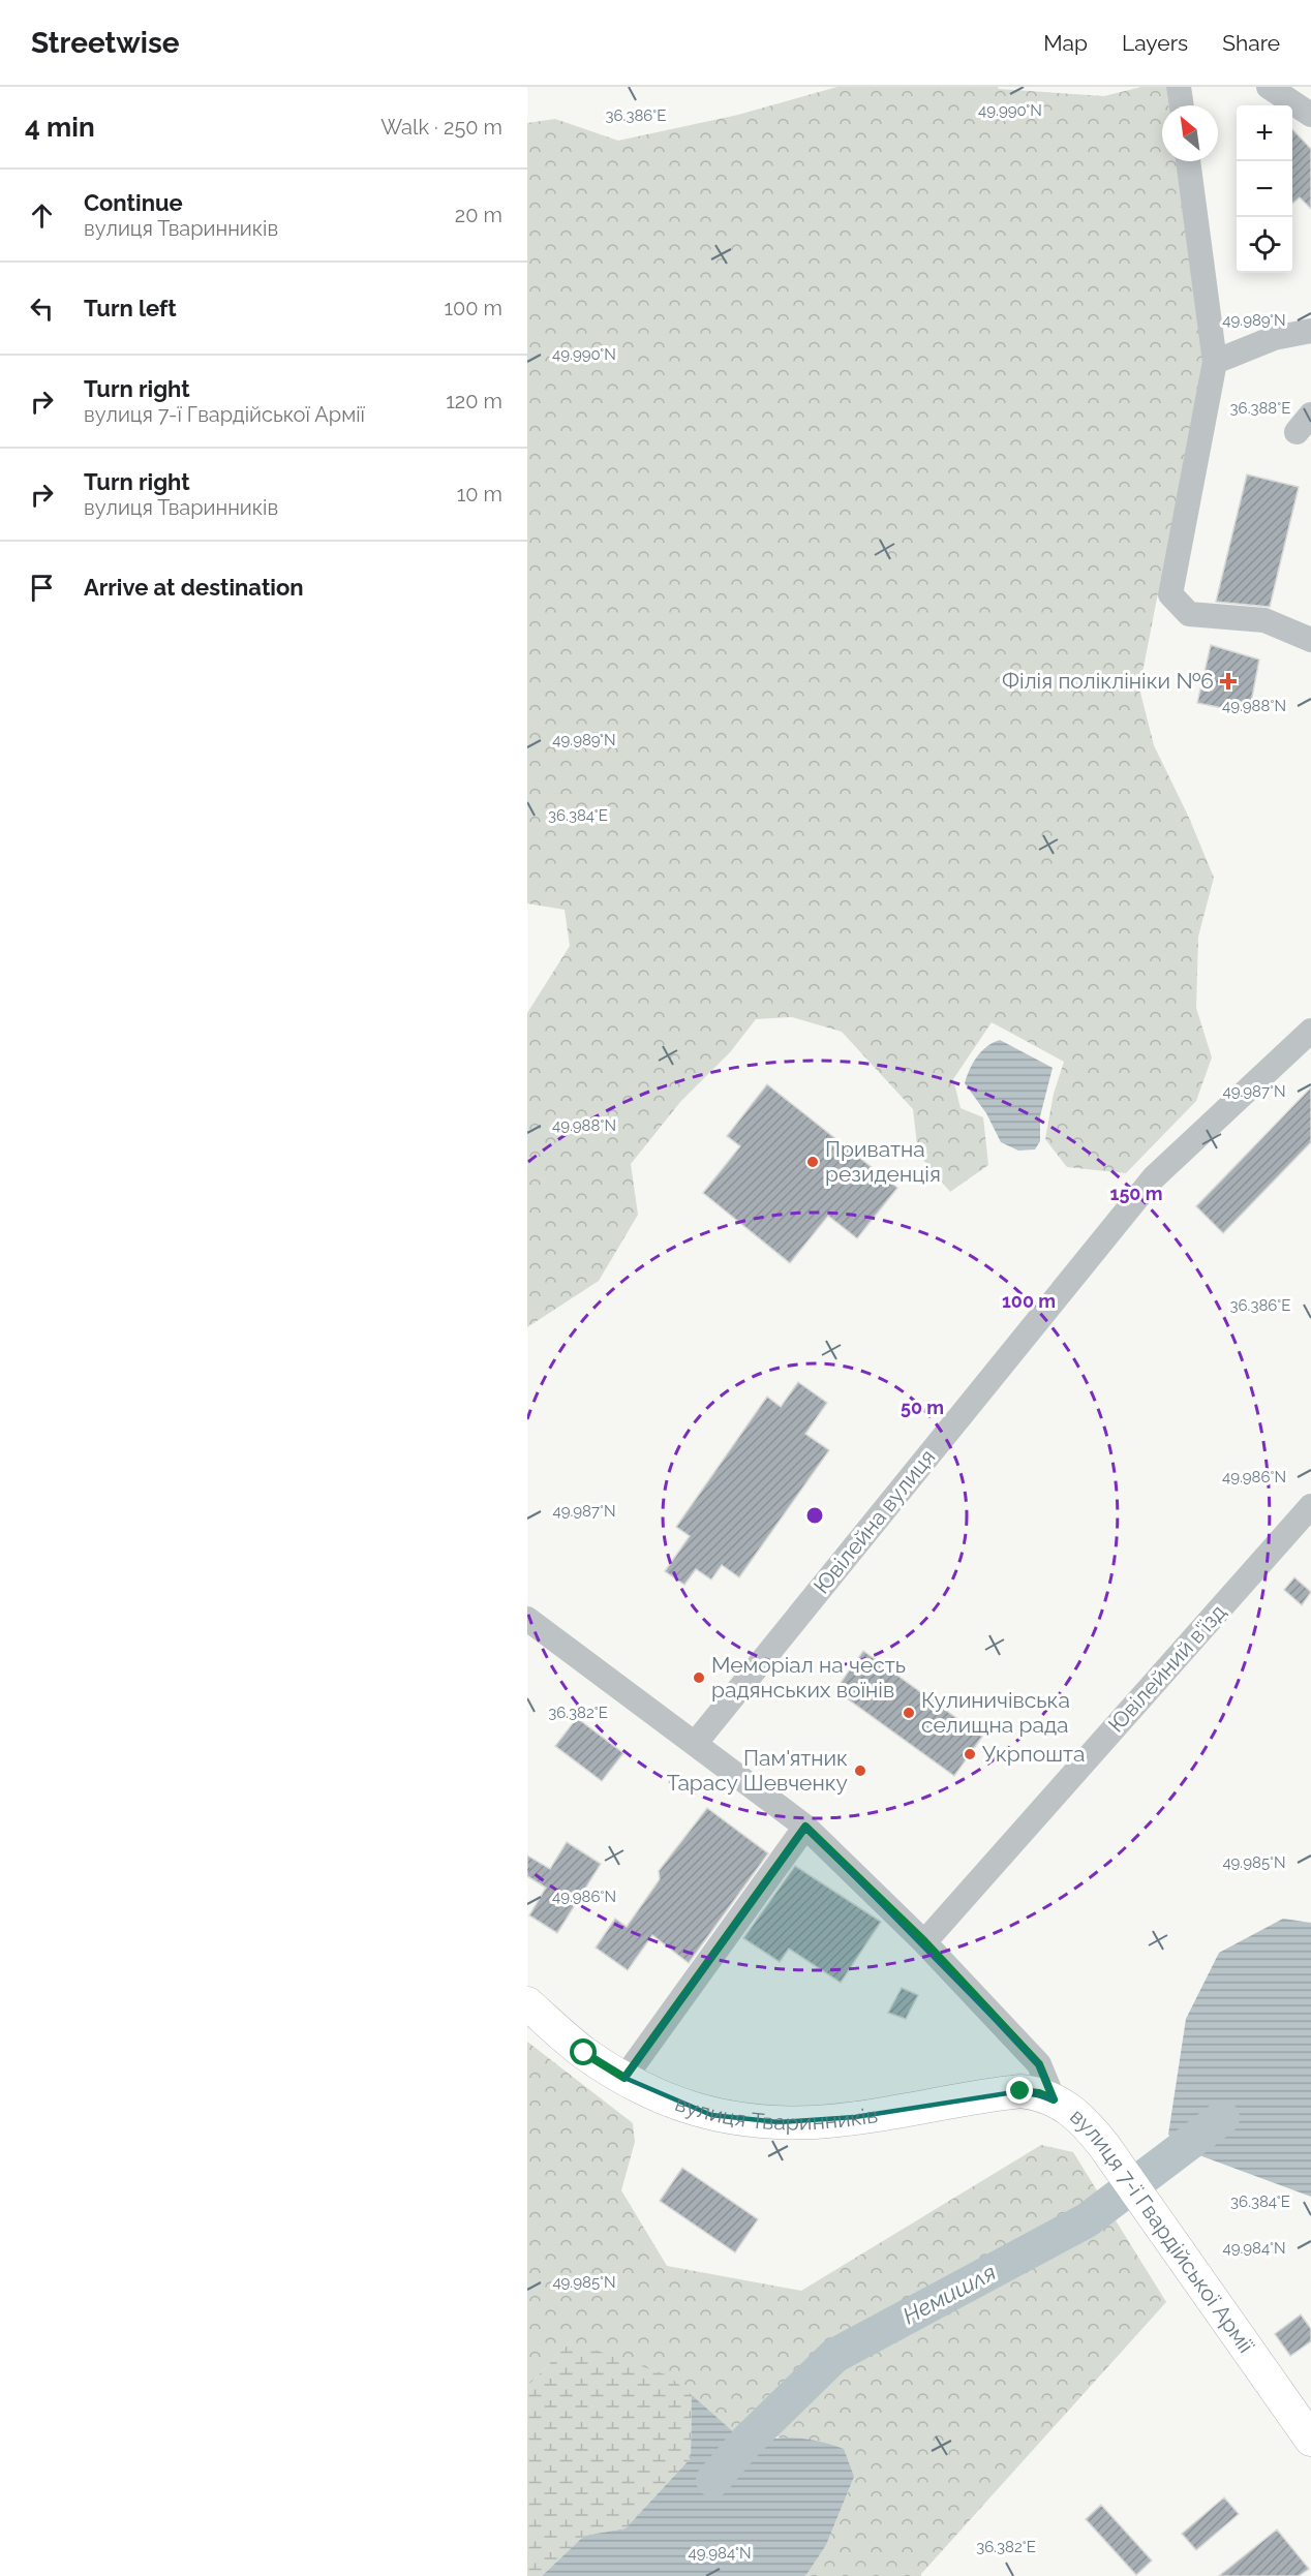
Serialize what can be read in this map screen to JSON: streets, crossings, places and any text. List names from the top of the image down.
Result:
{
  "streets": {
    "main road": ["вулиця Тваринників", "вулиця 7-ї Гвардійської Армії"],
    "street": ["Ювілейна вулиця", "Ювілейний в'їзд"]
  },
  "crossings": [
    ["Ювілейна вулиця", "вулиця 7-ї Гвардійської Армії"],
    ["Ювілейний в'їзд", "вулиця 7-ї Гвардійської Армії"],
    ["вулиця Тваринників", "вулиця 7-ї Гвардійської Армії"]
  ],
  "water": ["Немишля"],
  "places": {
    "health": ["Філія поліклініки №6"],
    "other": [
      "Приватна резиденція",
      "Меморіал на честь радянських воїнів",
      "Кулиничівська селищна рада",
      "Укрпошта",
      "Пам'ятник Тарасу Шевченку"
    ]
  },
  "north": "top left",
  "page": {
    "header": "Streetwise",
    "nav": ["Map", "Layers", "Share"],
    "heading": ["4 min", "Walk · 250 m"],
    "map_buttons": ["+", "−"],
    "list": [
      ["Continue", "вулиця Тваринників", "20 m"],
      ["Turn left", "100 m"],
      ["Turn right", "вулиця 7-ї Гвардійської Армії", "120 m"],
      ["Turn right", "вулиця Тваринників", "10 m"],
      "Arrive at destination"
    ]
  },
  "coordinates": [
    "49.990°N",
    "36.386°E",
    "49.989°N",
    "36.388°E",
    "49.988°N",
    "36.384°E",
    "49.987°N",
    "49.986°N",
    "36.382°E",
    "49.985°N",
    "49.984°N"
  ],
  "rings": ["150 m", "100 m", "50 m"]
}
